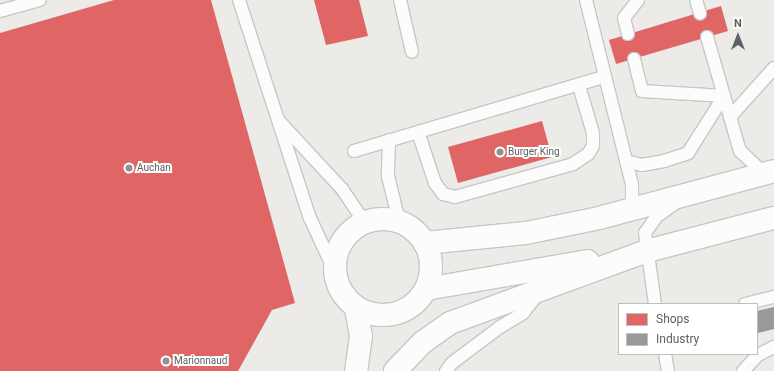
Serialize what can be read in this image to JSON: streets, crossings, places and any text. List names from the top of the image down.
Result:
{
  "places": ["Burger King", "Auchan", "Marionnaud"],
  "legend": ["Shops", "Industry"],
  "north": "top"
}
